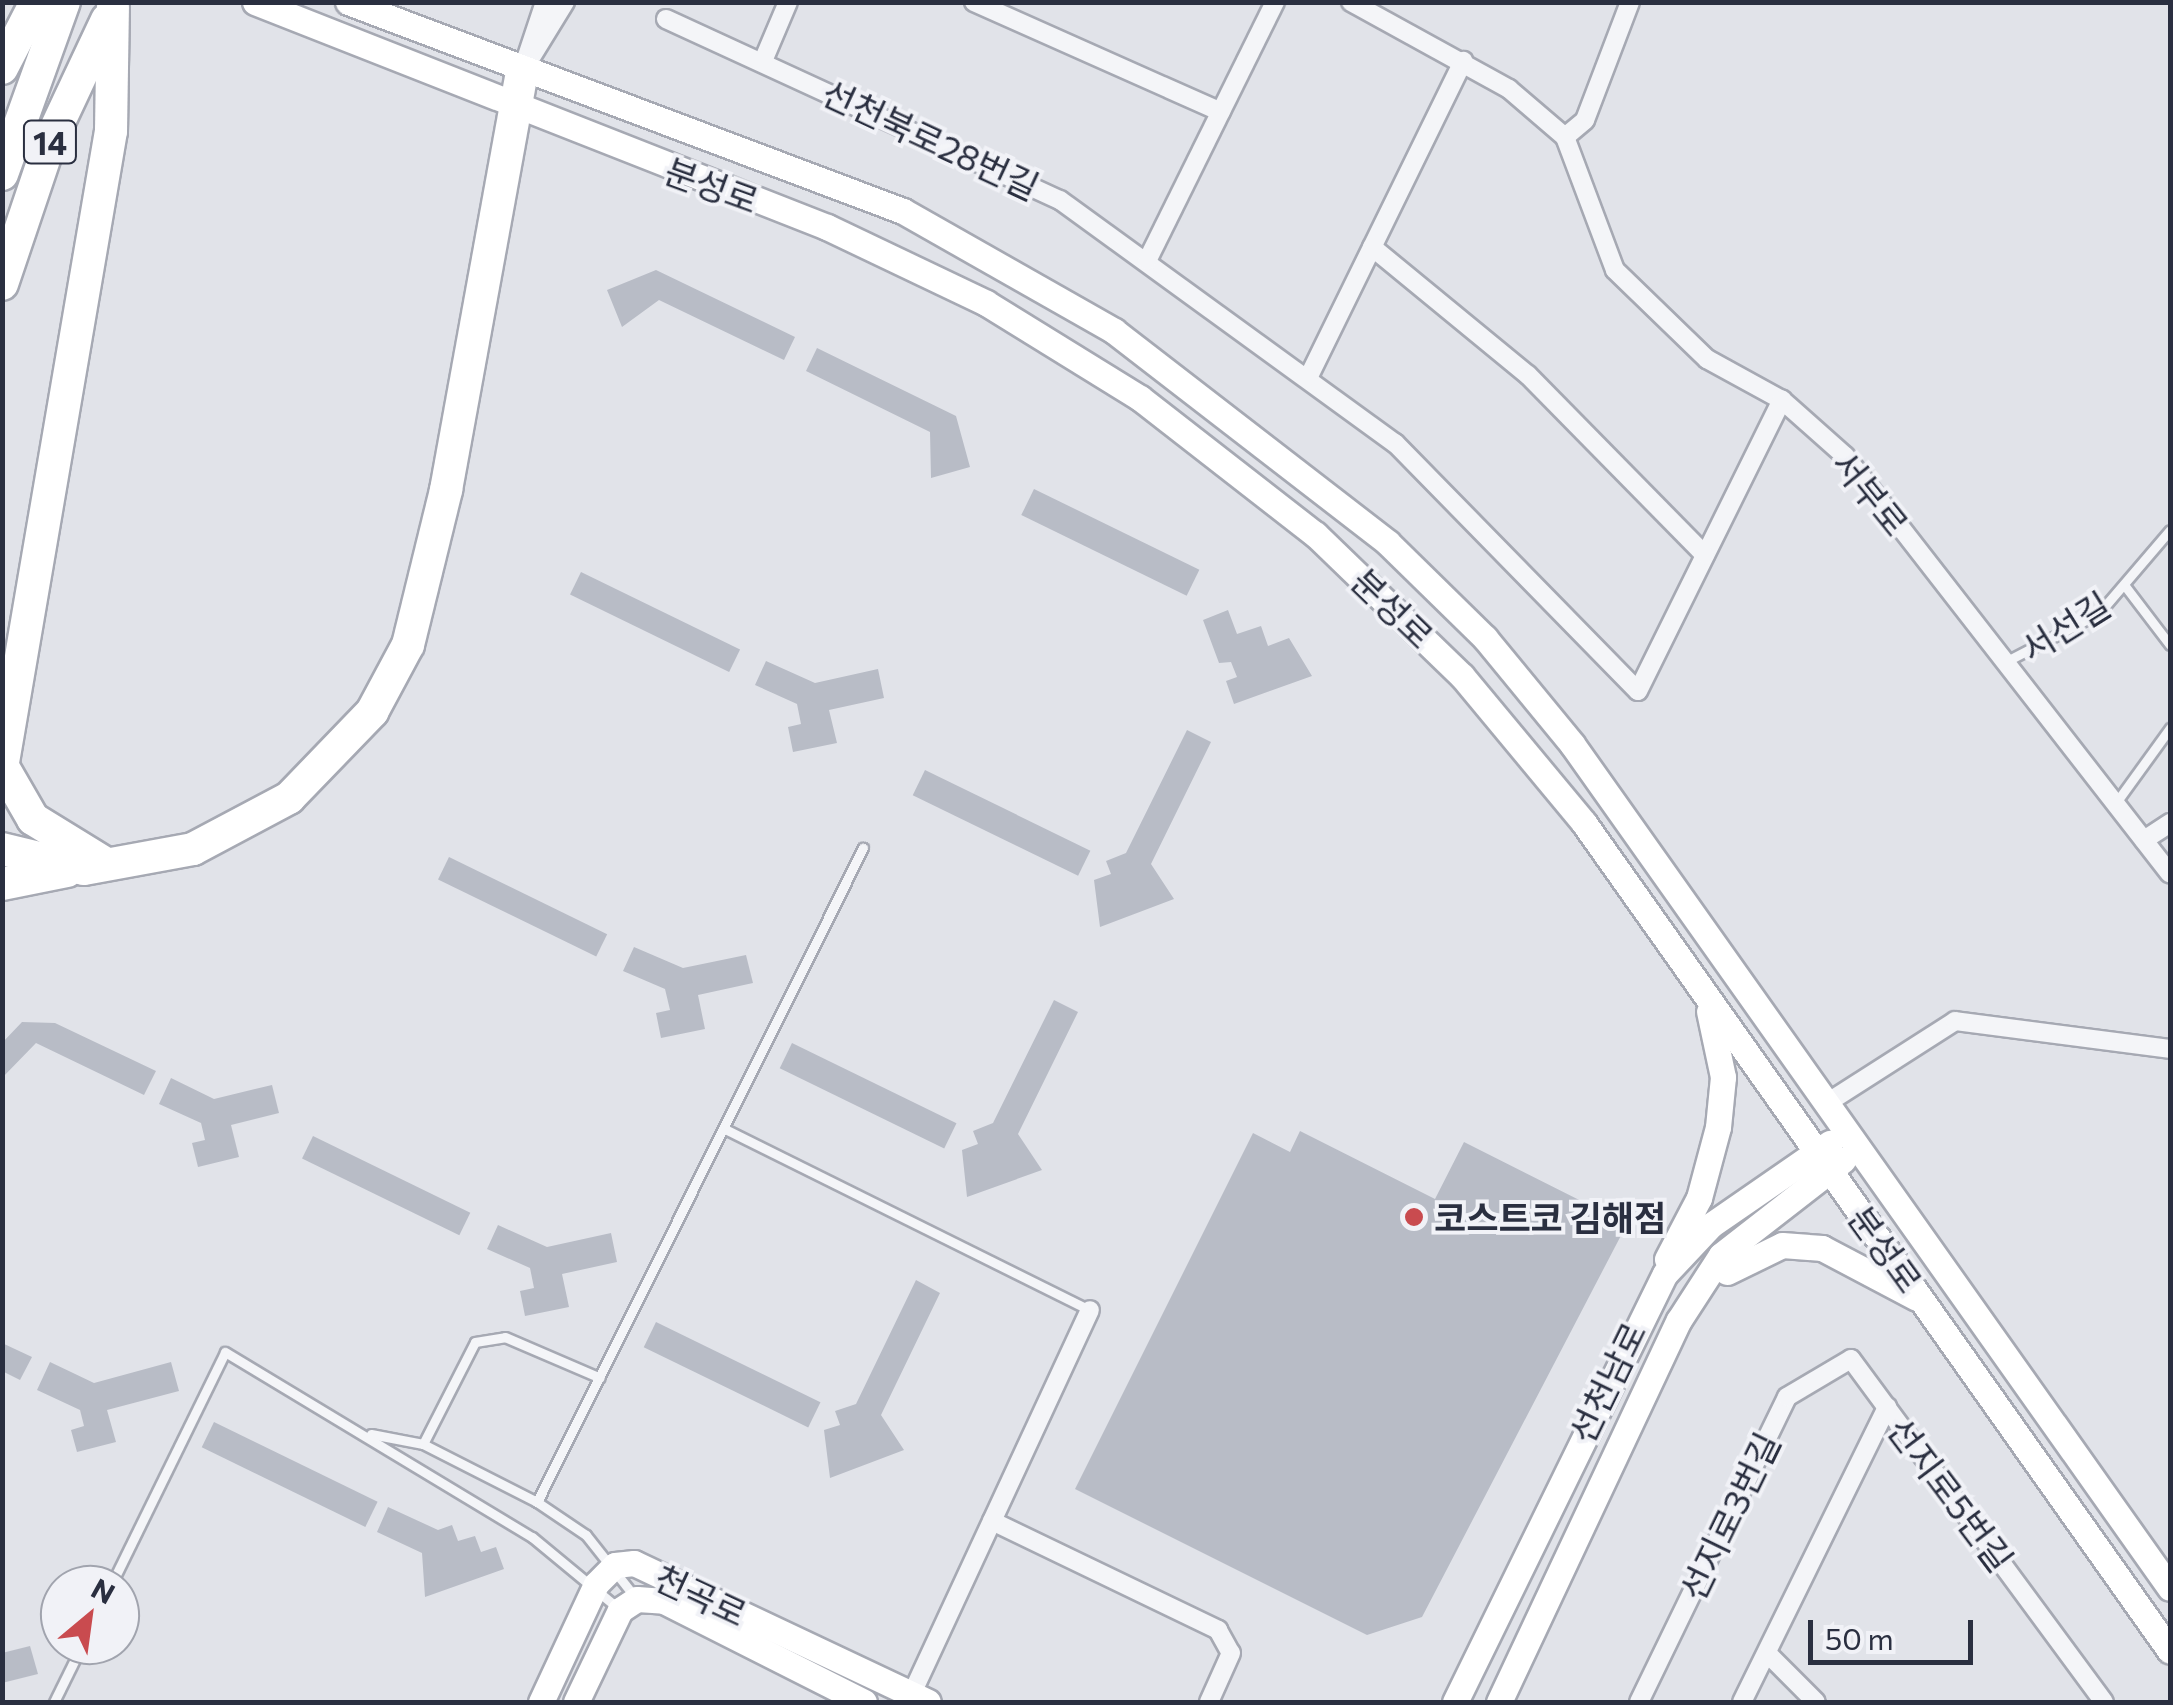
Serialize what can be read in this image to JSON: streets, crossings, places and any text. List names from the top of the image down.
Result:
{
  "streets": {
    "highway": ["14"],
    "main road": ["분성로", "선천남로", "천곡로"],
    "street": [
      "선천북로28번길",
      "서부로",
      "선지로5번길",
      "선지로3번길"
    ],
    "lane": ["서선길"]
  },
  "crossings": [
    ["분성로", "선천남로"],
    ["서부로", "서선길"],
    ["선지로5번길", "선지로3번길"]
  ],
  "places": ["코스트코 김해점"],
  "scale_bar": "50 m",
  "north": "top right"
}
